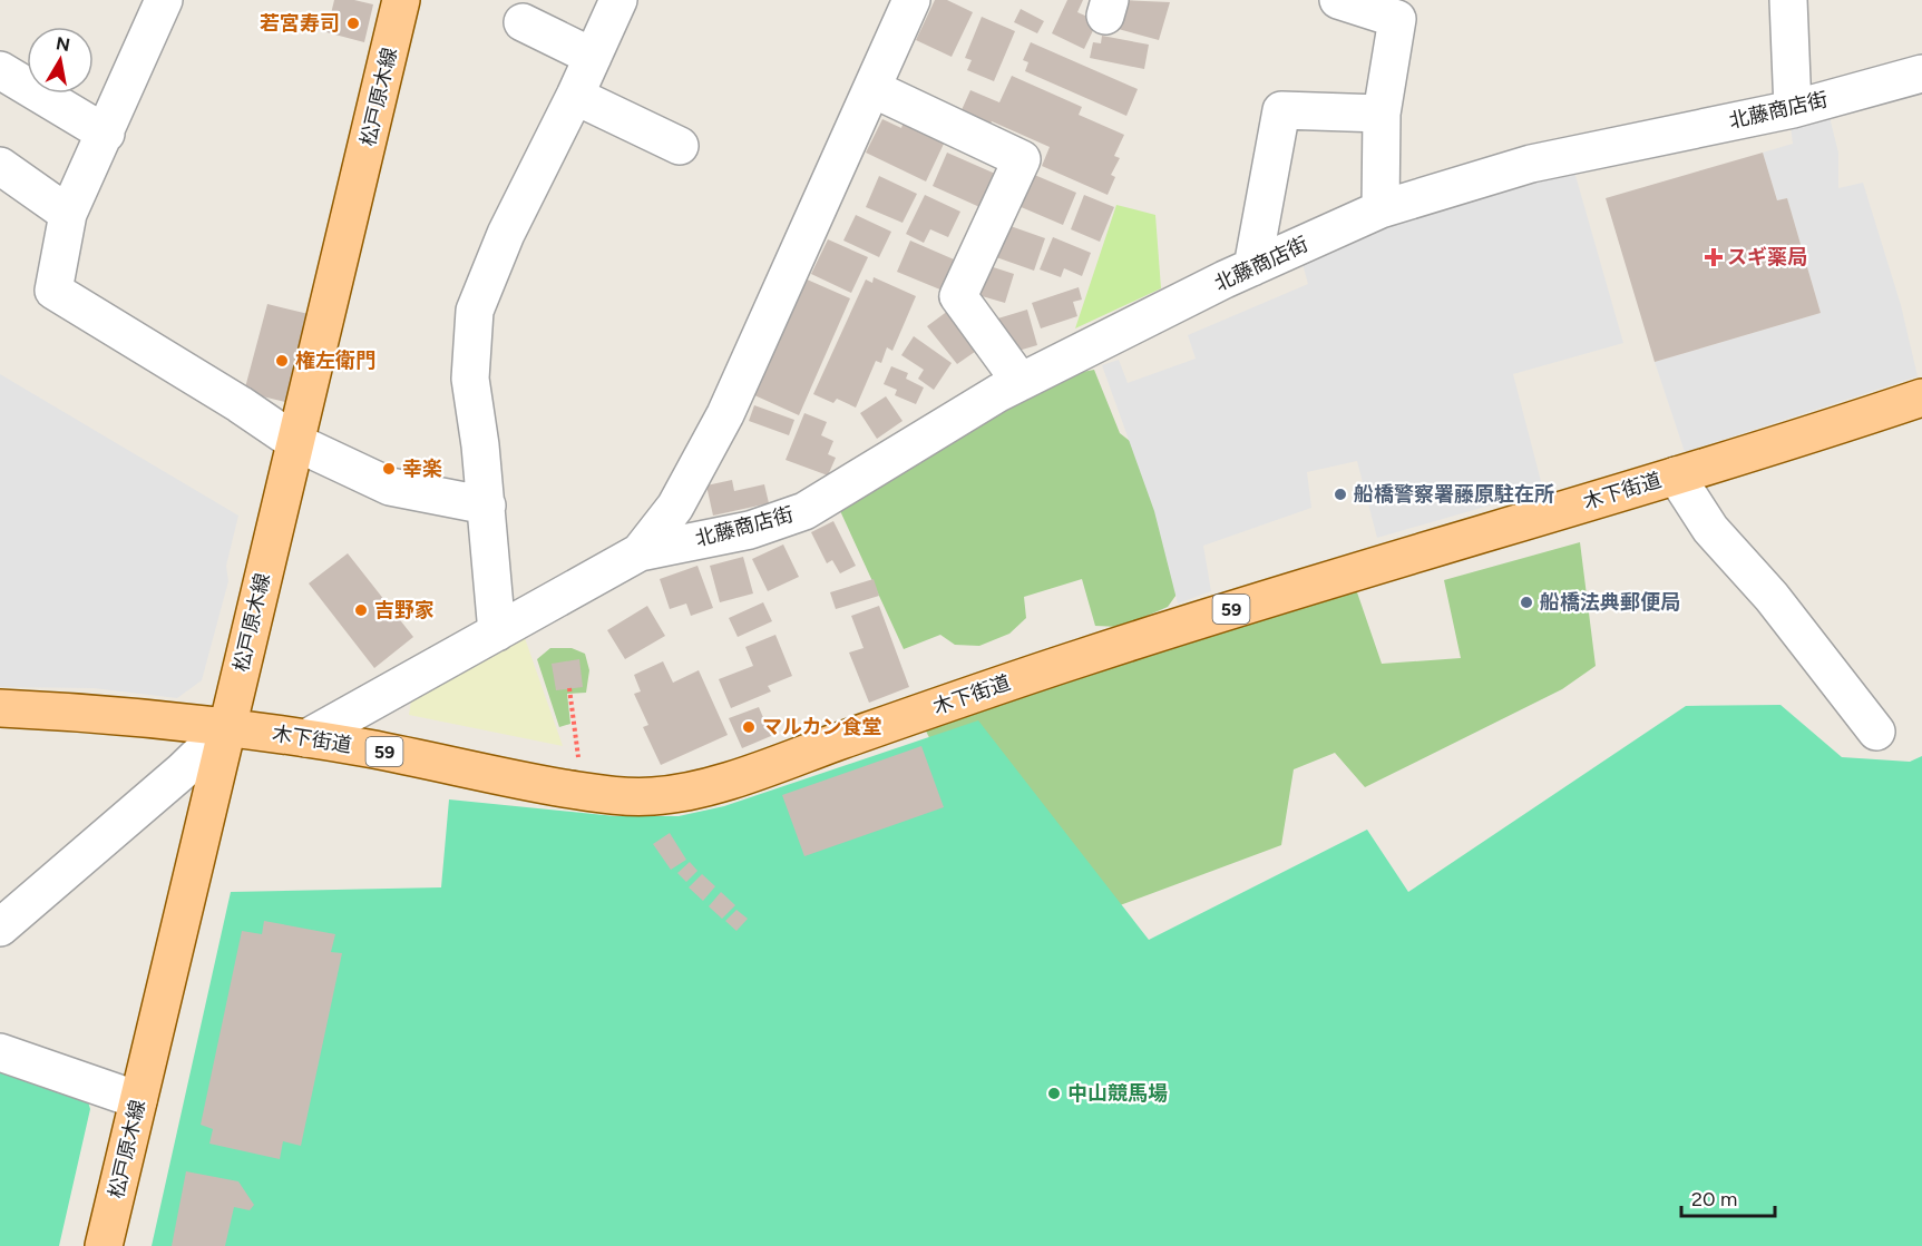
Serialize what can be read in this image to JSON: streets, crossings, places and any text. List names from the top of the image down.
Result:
{
  "streets": {
    "main road": ["松戸原木線", "木下街道", "59"],
    "street": ["北藤商店街"]
  },
  "crossings": [
    ["松戸原木線", "木下街道"],
    ["北藤商店街", "木下街道"]
  ],
  "places": {
    "other": [
      "若宮寿司",
      "権左衛門",
      "幸楽",
      "船橋警察署藤原駐在所",
      "船橋法典郵便局",
      "吉野家",
      "マルカン食堂",
      "中山競馬場"
    ],
    "health": ["スギ薬局"]
  },
  "scale_bar": "20 m",
  "north": "top"
}
